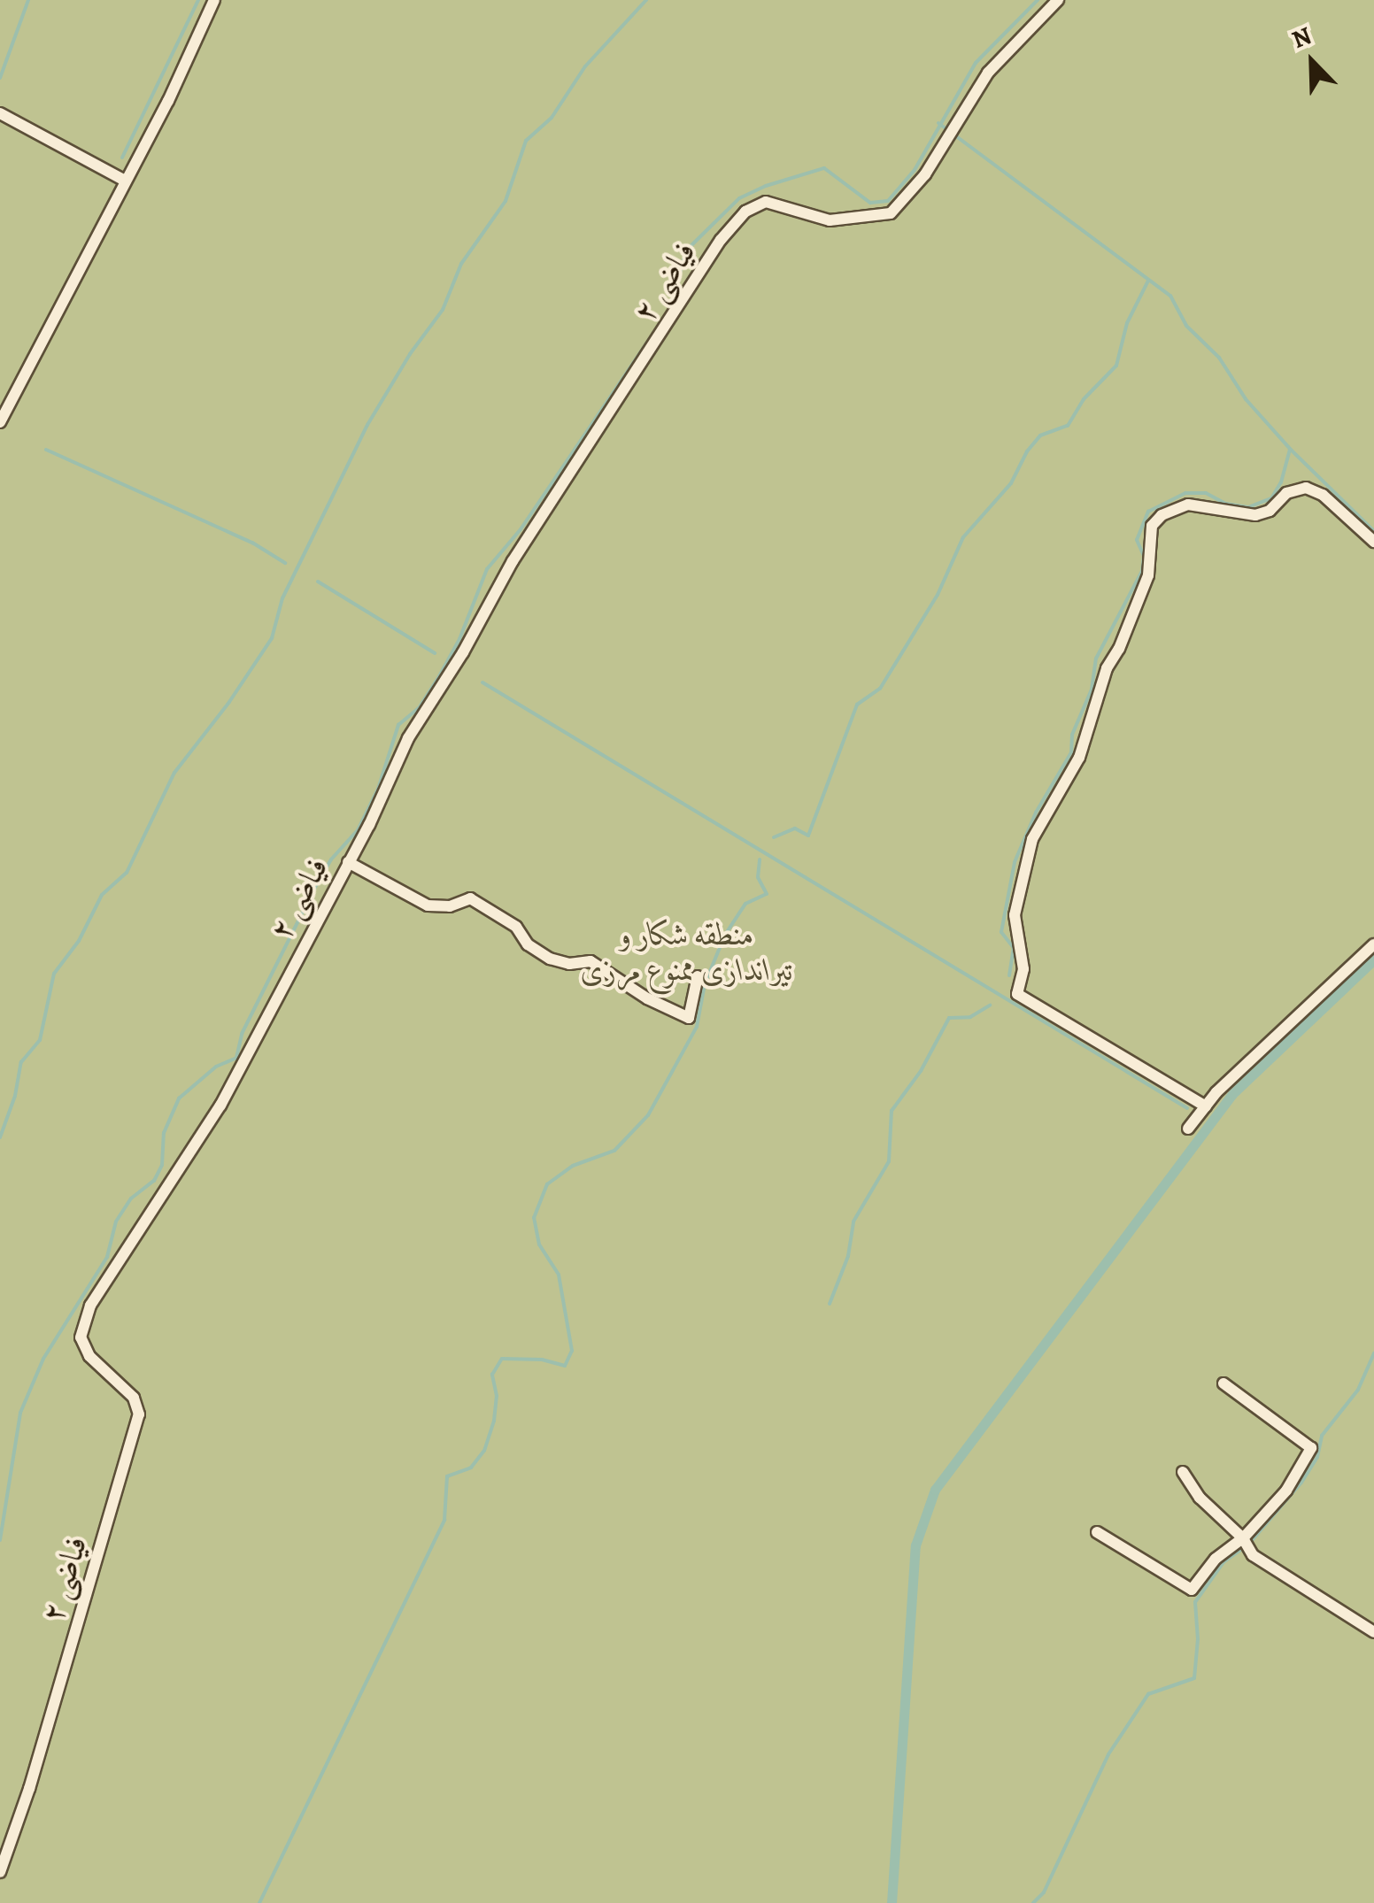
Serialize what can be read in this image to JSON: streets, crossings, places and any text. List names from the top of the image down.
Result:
{
  "streets": {
    "street": ["فیاضی ۲"]
  },
  "parks": ["منطقه شکار و تیراندازی ممنوع مرزی"],
  "north": "top left"
}
